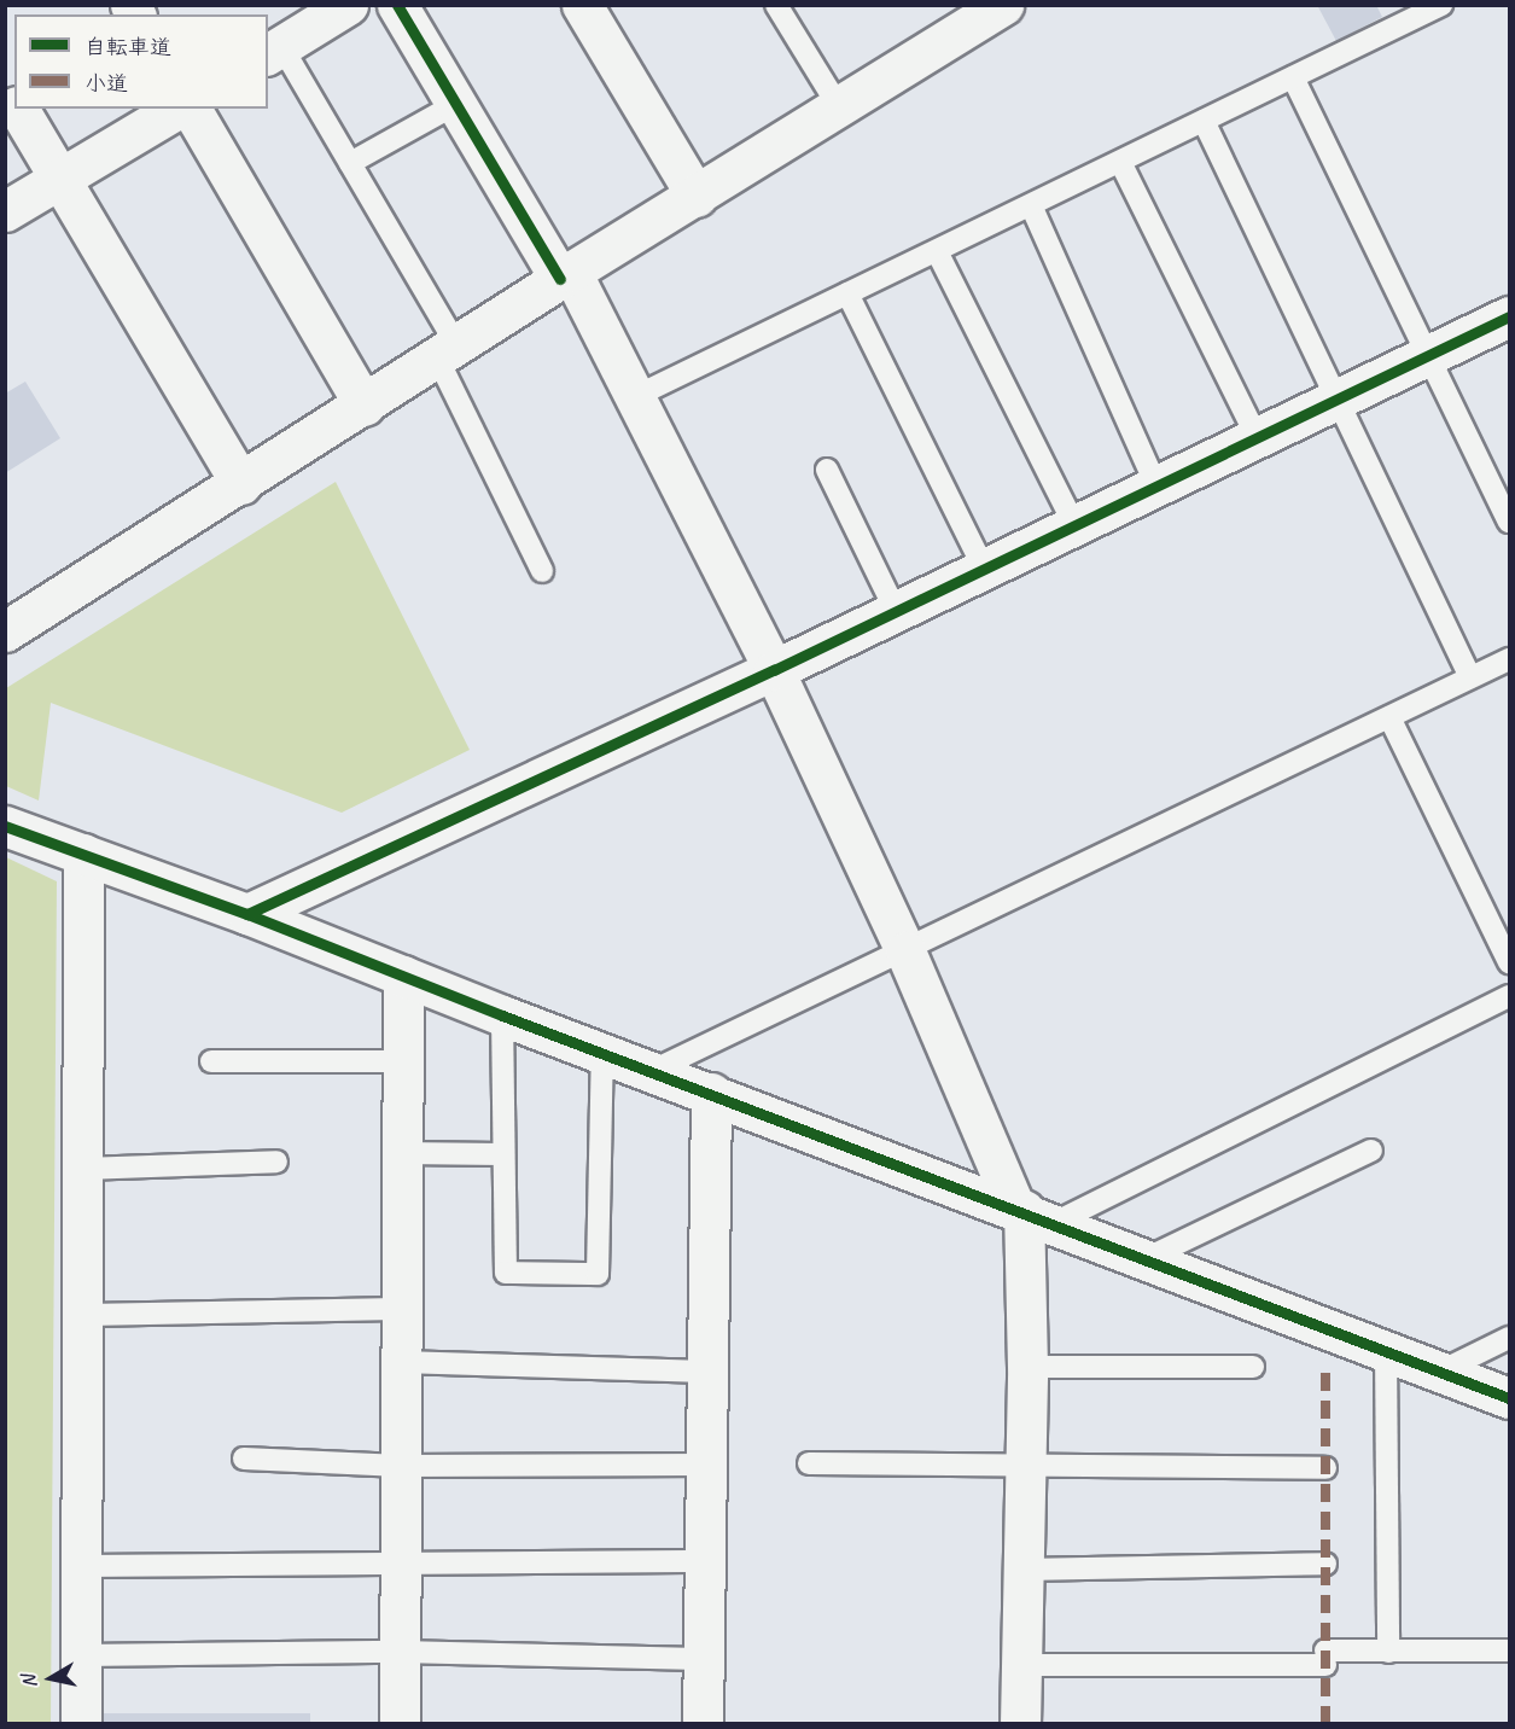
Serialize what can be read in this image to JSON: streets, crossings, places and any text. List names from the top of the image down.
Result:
{
  "legend": ["自転車道", "小道"],
  "north": "left"
}
